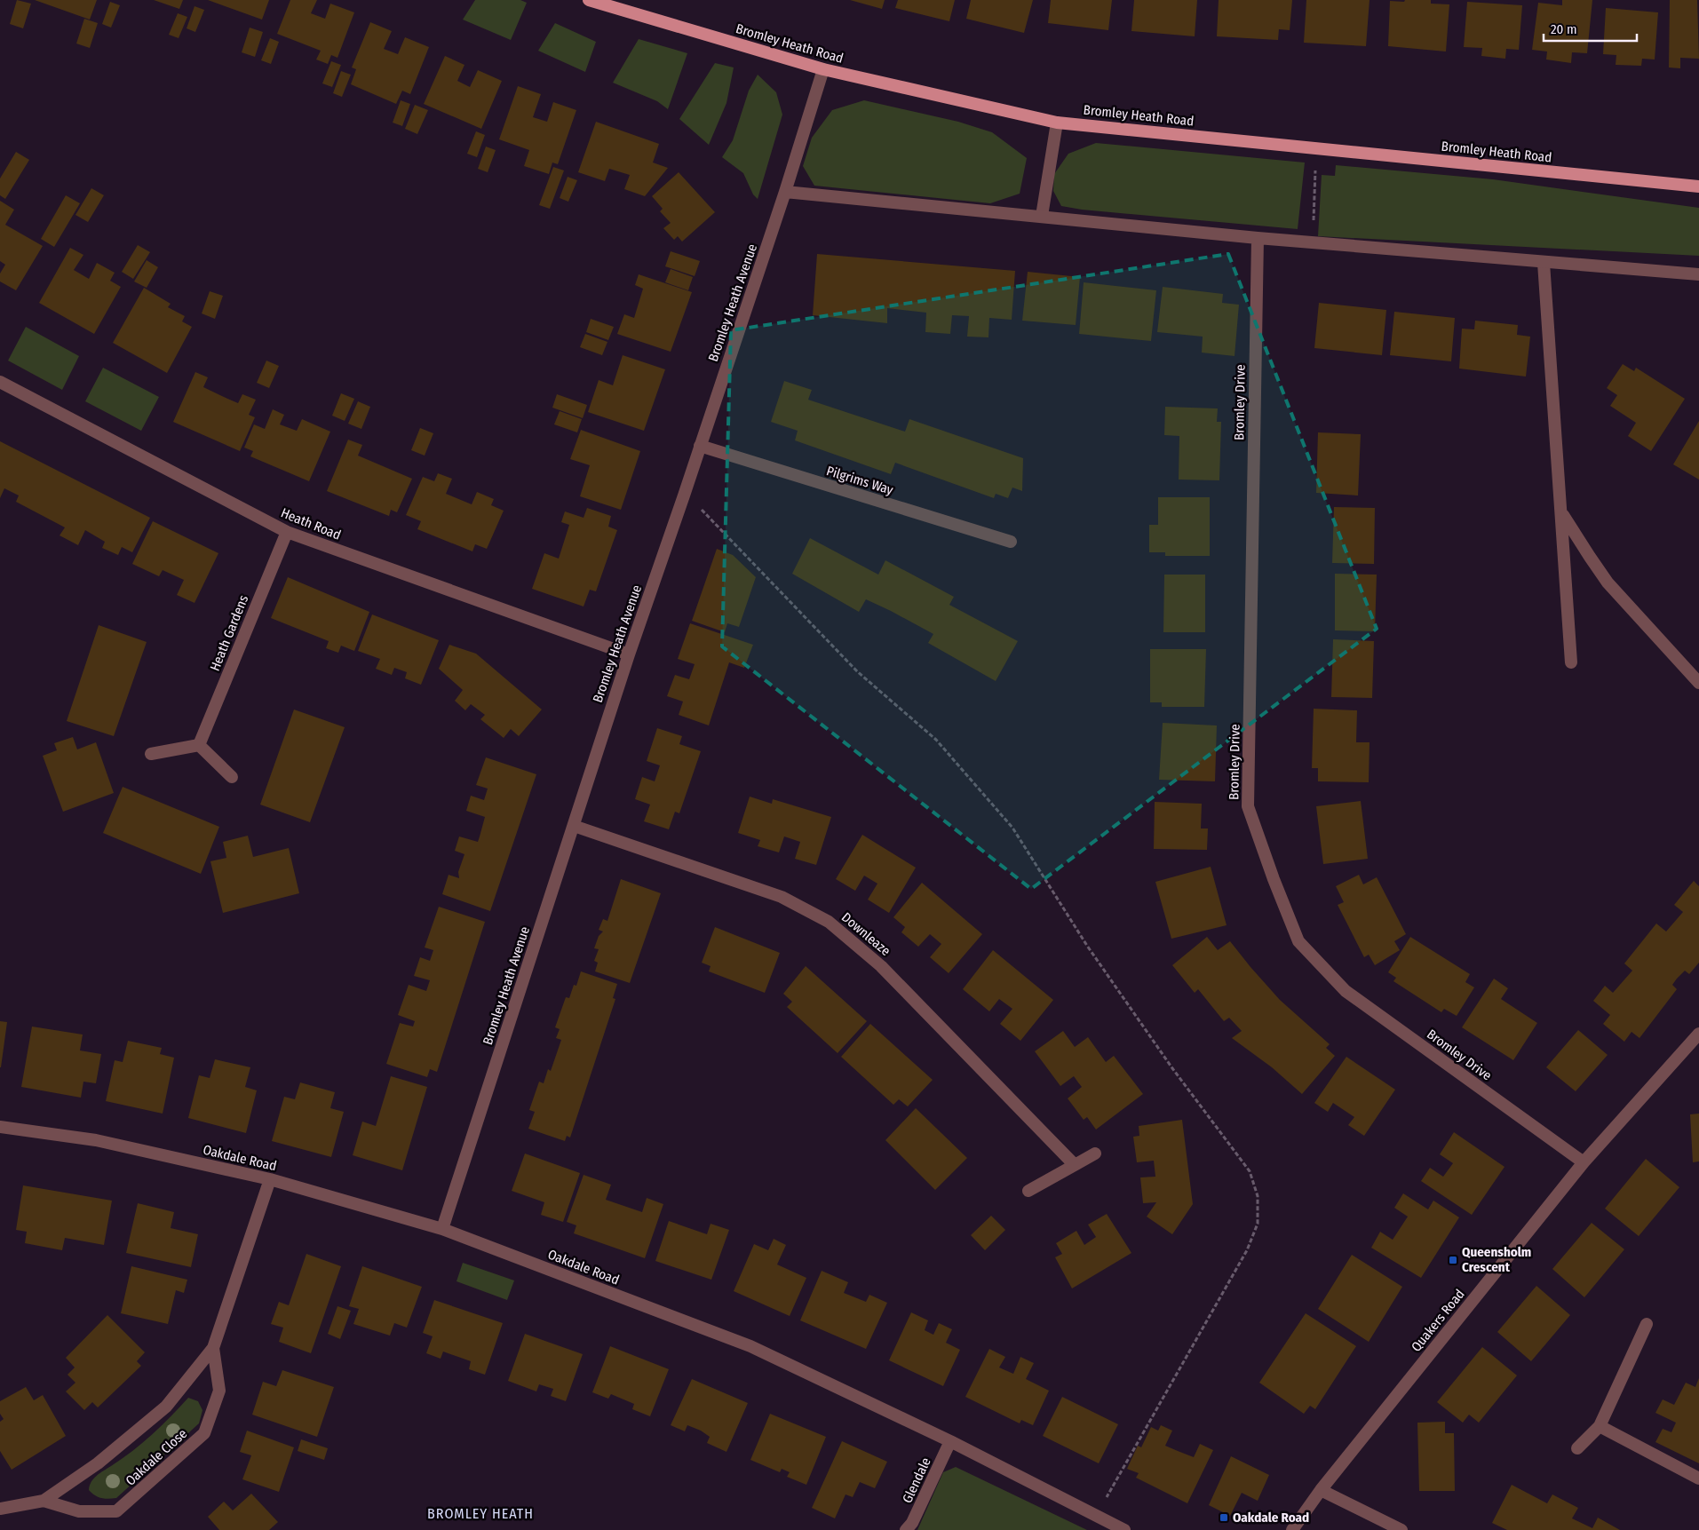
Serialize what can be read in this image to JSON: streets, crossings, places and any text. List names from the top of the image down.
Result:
{
  "streets": {
    "main road": ["Bromley Heath Road"],
    "street": [
      "Bromley Heath Avenue",
      "Bromley Drive",
      "Pilgrims Way",
      "Heath Road",
      "Heath Gardens",
      "Downleaze",
      "Oakdale Road",
      "Quakers Road",
      "Oakdale Close",
      "Glendale"
    ]
  },
  "crossings": [
    ["Bromley Heath Road", "Bromley Heath Avenue"],
    ["Bromley Heath Avenue", "Pilgrims Way"],
    ["Bromley Heath Avenue", "Heath Road"],
    ["Bromley Heath Avenue", "Downleaze"],
    ["Bromley Heath Avenue", "Oakdale Road"],
    ["Bromley Drive", "Quakers Road"],
    ["Heath Road", "Heath Gardens"],
    ["Oakdale Road", "Oakdale Close"],
    ["Oakdale Road", "Glendale"]
  ],
  "districts": ["BROMLEY HEATH"],
  "places": {
    "transit": ["Queensholm Crescent", "Oakdale Road"]
  },
  "scale_bar": "20 m"
}
